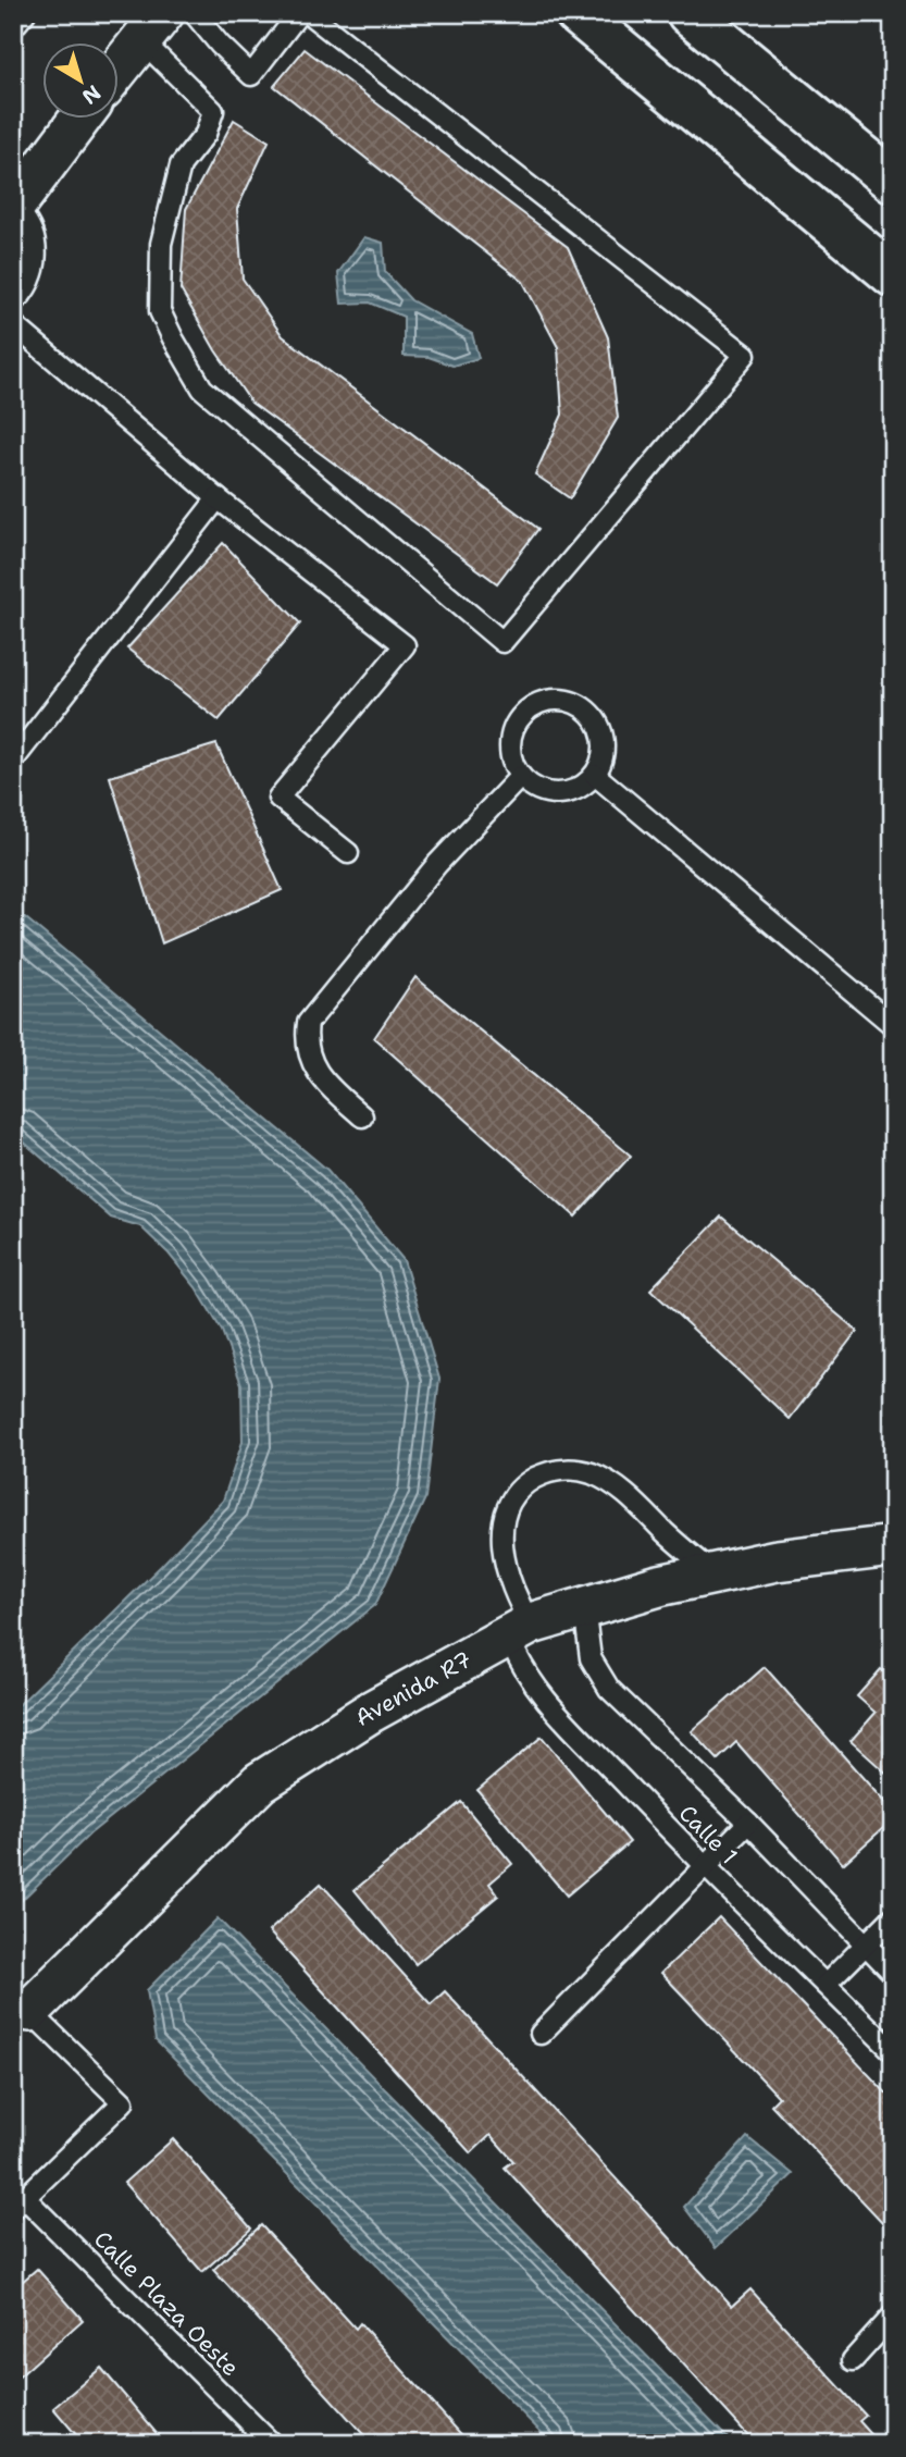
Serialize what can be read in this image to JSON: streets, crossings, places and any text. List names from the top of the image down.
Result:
{
  "streets": {
    "street": ["Avenida R7"],
    "lane": ["Calle 1", "Calle Plaza Oeste"]
  },
  "crossings": [
    ["Avenida R7", "Calle 1"]
  ],
  "north": "bottom right"
}
